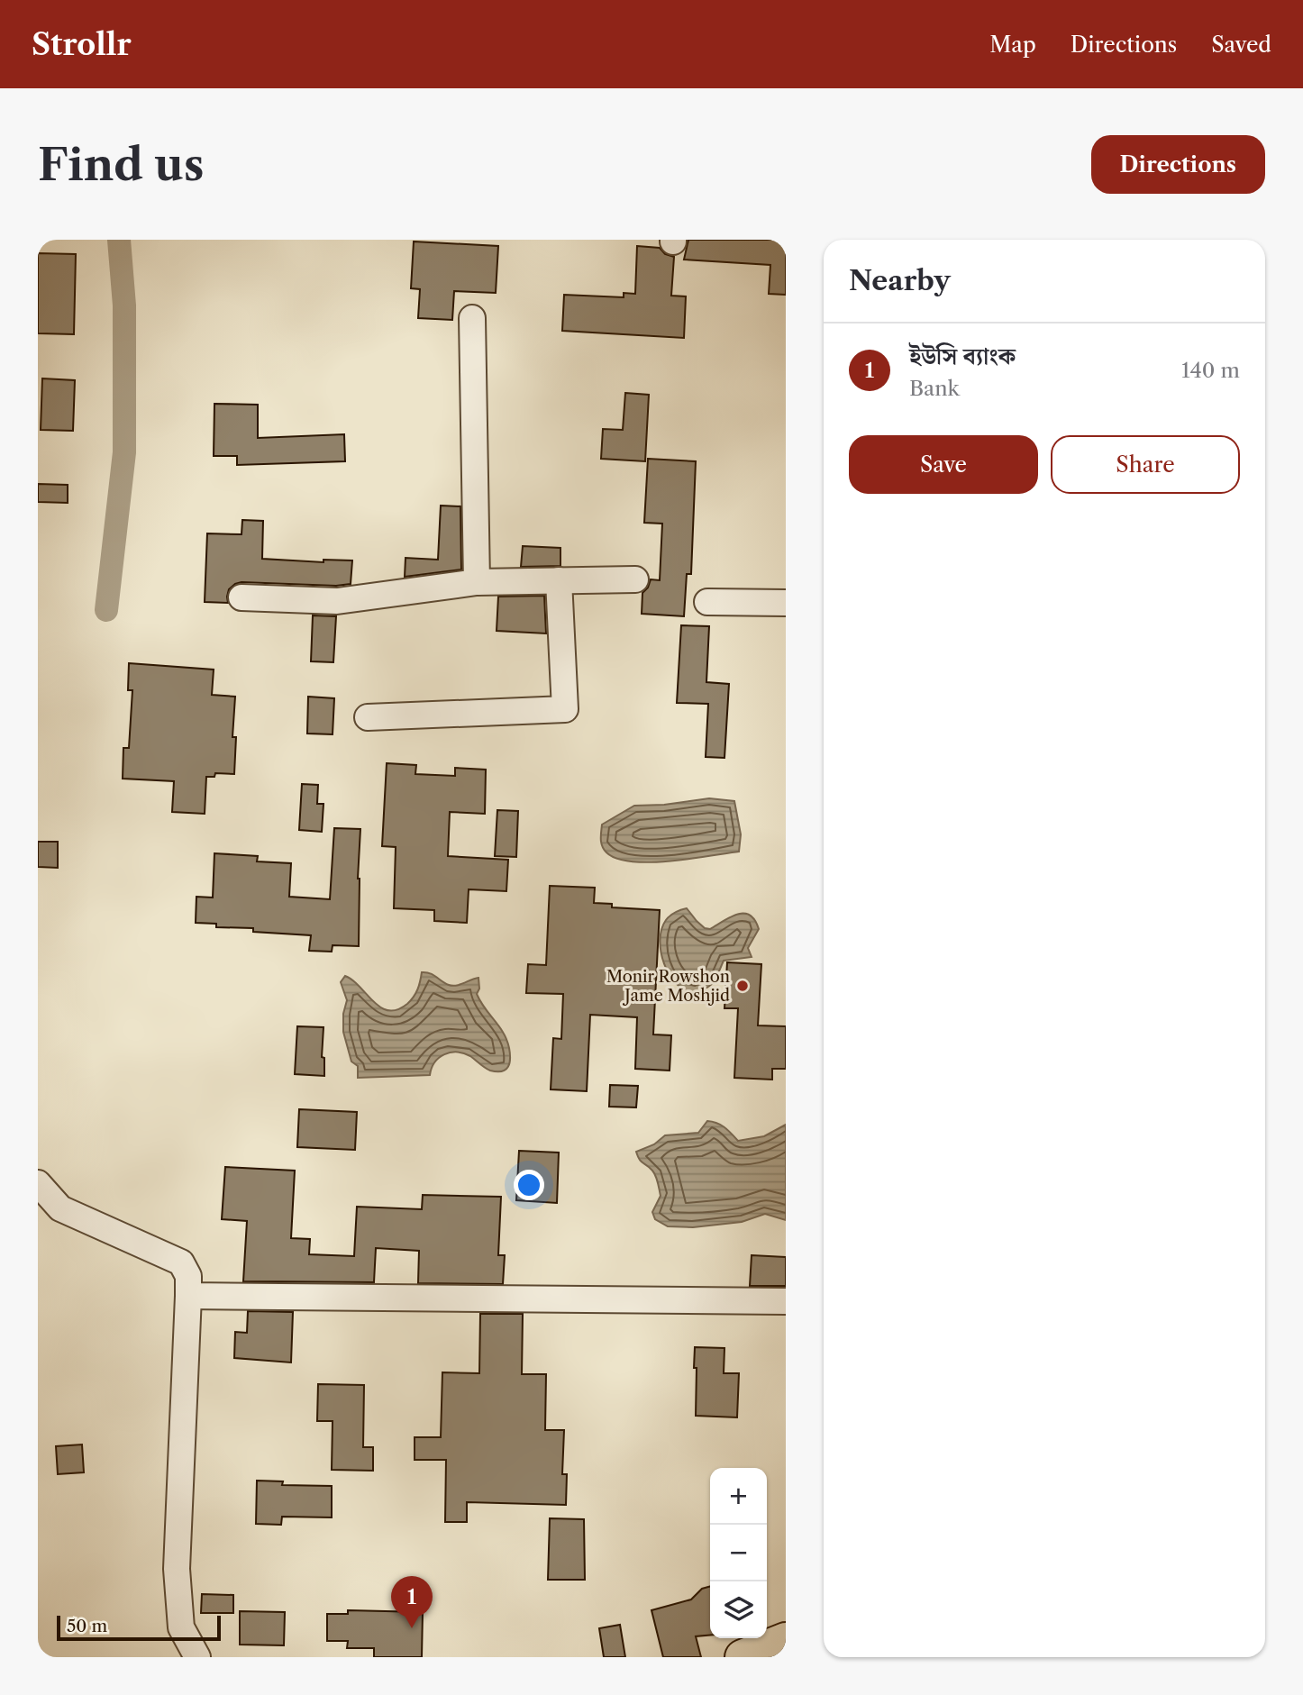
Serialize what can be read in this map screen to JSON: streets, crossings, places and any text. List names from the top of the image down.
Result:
{
  "places": ["Monir Rowshon Jame Moshjid"],
  "scale_bar": "50 m",
  "page": {
    "header": "Strollr",
    "nav": ["Map", "Directions", "Saved"],
    "buttons": [
      "Directions",
      ["Save", "Share"]
    ],
    "title": "Find us",
    "heading": "Nearby",
    "list": [
      {
        "mark": "1",
        "name": "ইউসি ব্যাংক",
        "note": "Bank",
        "value": "140 m"
      }
    ],
    "map_buttons": ["+", "−"],
    "pins": "1",
    "scale": "50 m"
  }
}
